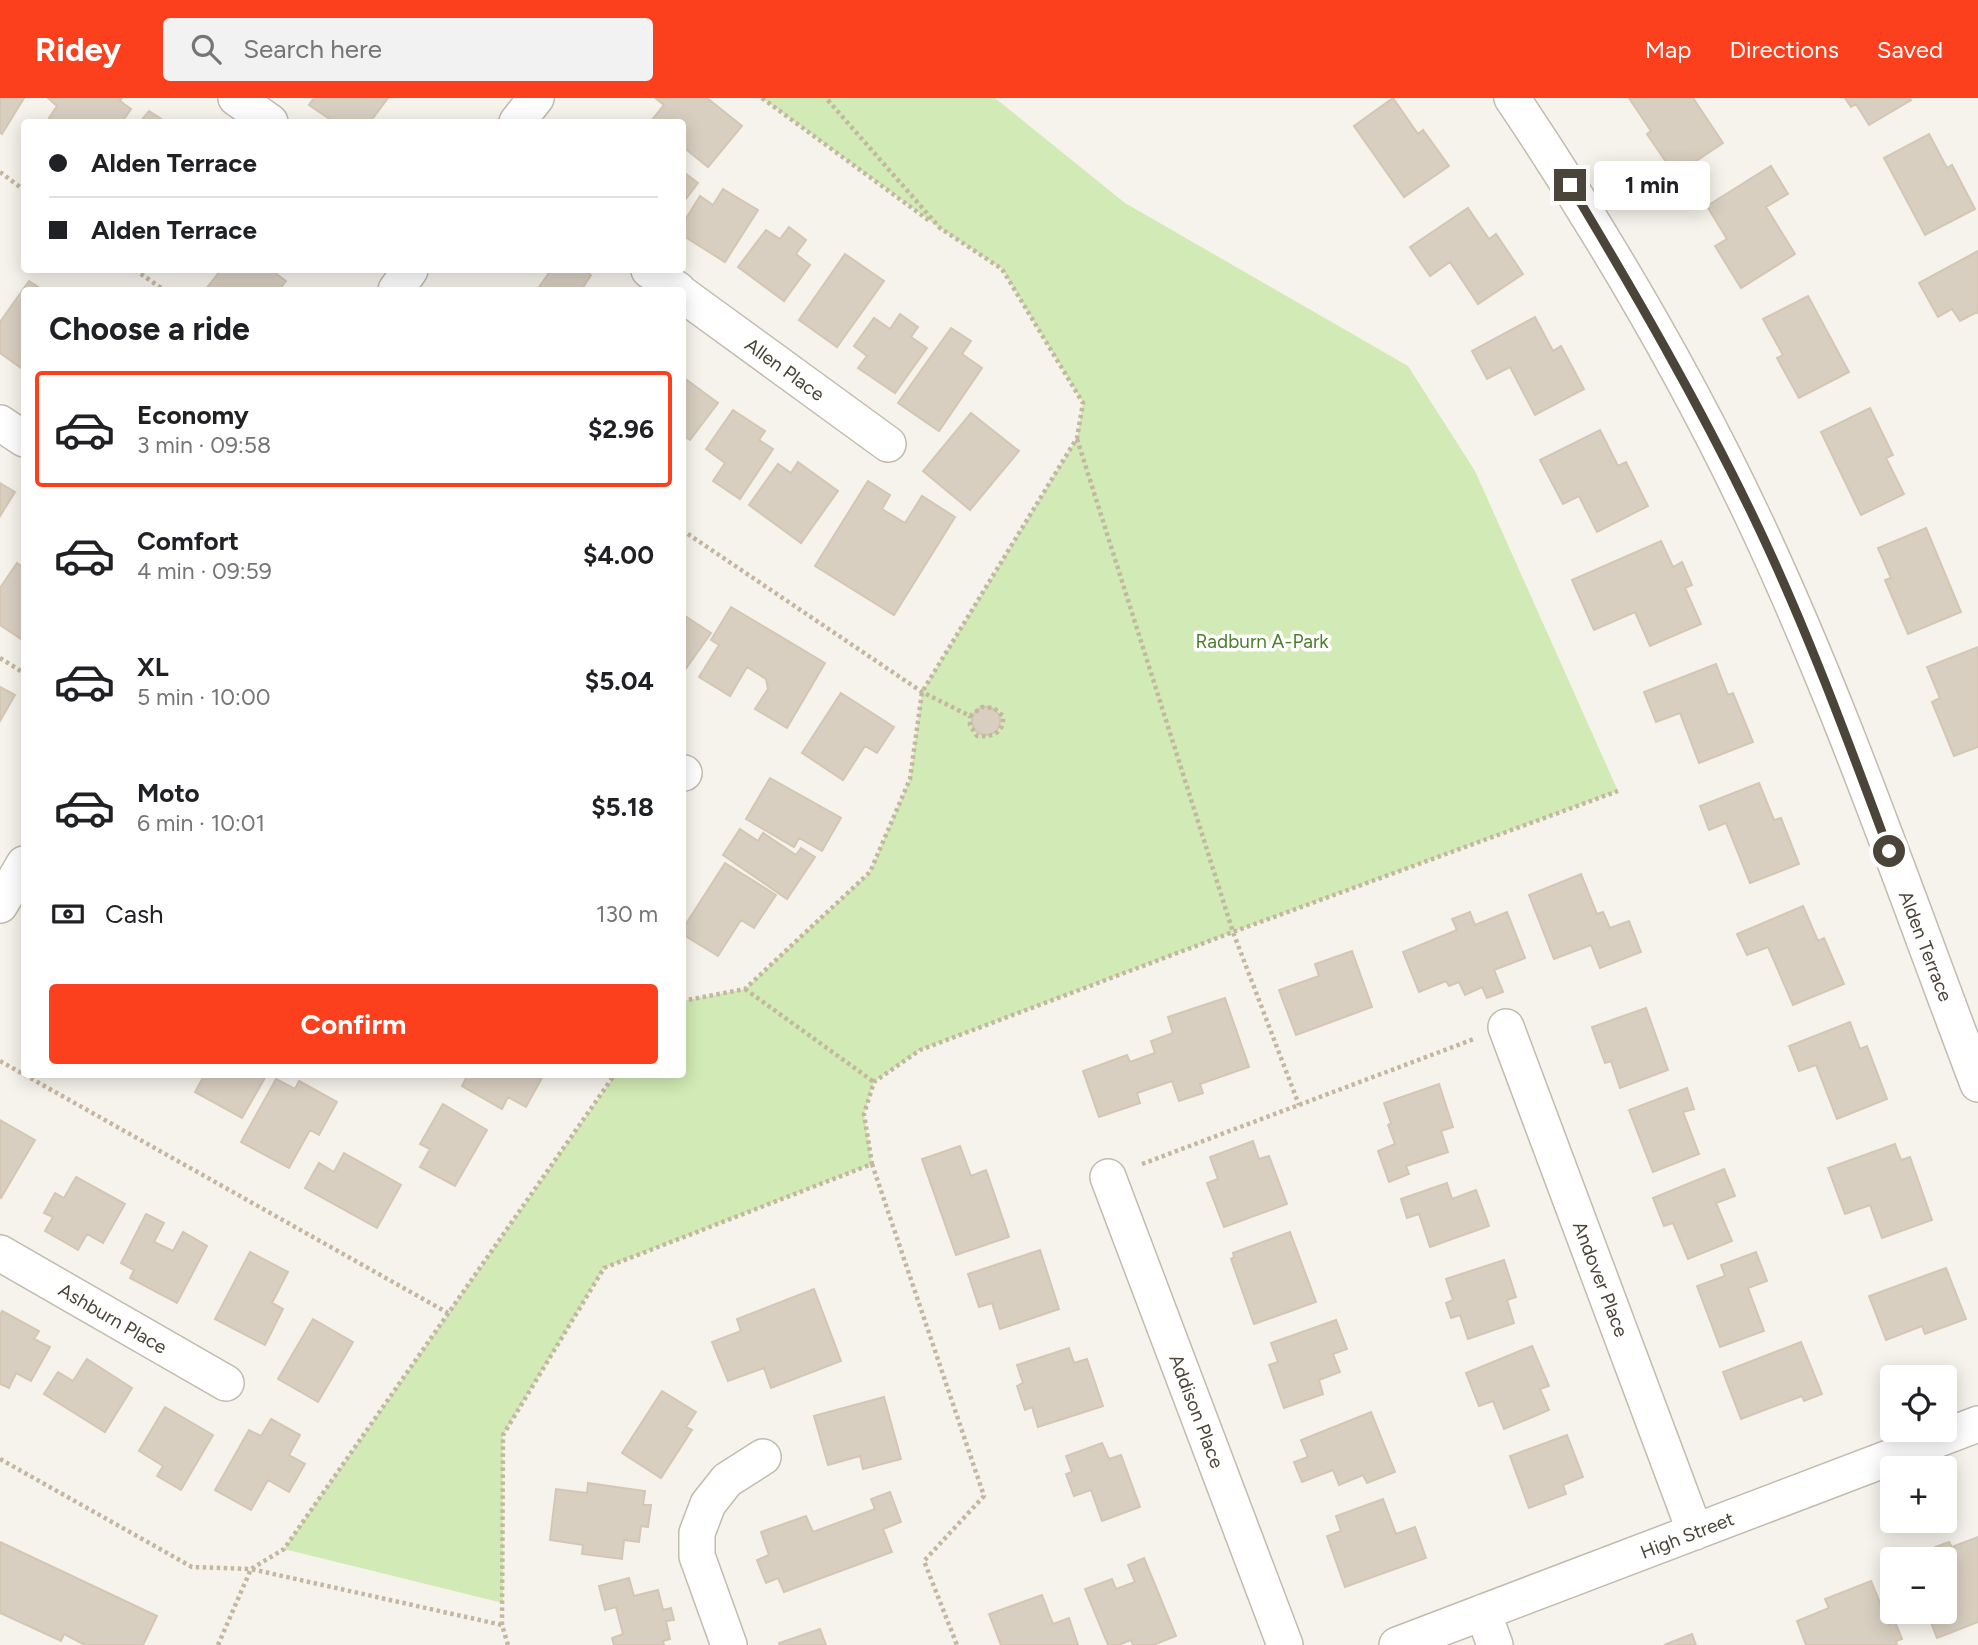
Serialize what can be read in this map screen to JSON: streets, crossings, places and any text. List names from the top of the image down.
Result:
{
  "streets": {
    "street": [
      "Allen Place",
      "Alden Terrace",
      "Andover Place",
      "Ashburn Place",
      "Addison Place",
      "High Street"
    ]
  },
  "crossings": [
    ["Andover Place", "High Street"]
  ],
  "parks": ["Radburn A-Park"],
  "page": {
    "header": "Ridey",
    "search": "Search here",
    "nav": ["Map", "Directions", "Saved"],
    "banner": ["Alden Terrace", "Alden Terrace"],
    "bubble": "1 min",
    "heading": "Choose a ride",
    "list": [
      {
        "name": "Economy",
        "note": "3 min · 09:58",
        "value": "$2.96"
      },
      {
        "name": "Comfort",
        "note": "4 min · 09:59",
        "value": "$4.00"
      },
      {
        "name": "XL",
        "note": "5 min · 10:00",
        "value": "$5.04"
      },
      {
        "name": "Moto",
        "note": "6 min · 10:01",
        "value": "$5.18"
      }
    ],
    "pay": ["Cash", "130 m"],
    "buttons": "Confirm",
    "map_buttons": ["+", "−"]
  }
}
